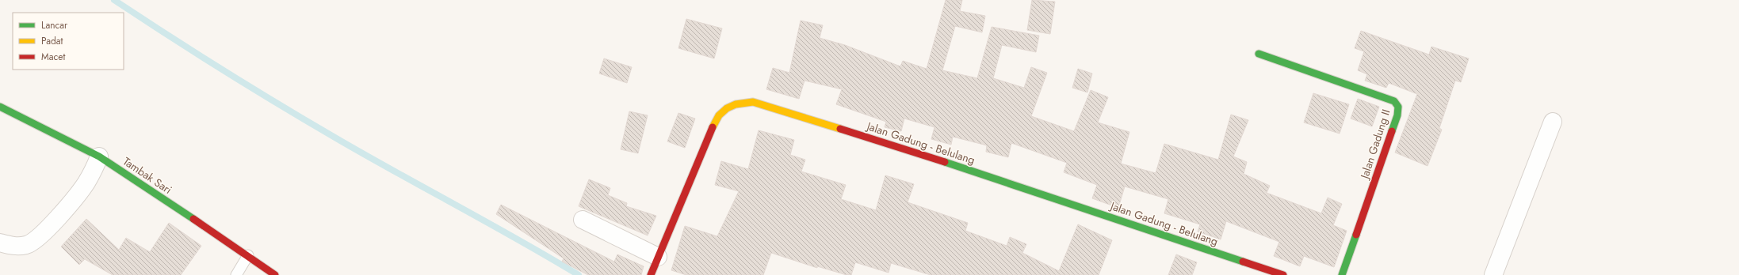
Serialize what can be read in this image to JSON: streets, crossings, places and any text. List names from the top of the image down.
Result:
{
  "streets": {
    "street": ["Jalan Gadung - Belulang", "Jalan Gadung II", "Tambak Sari"]
  },
  "legend": ["Lancar", "Padat", "Macet"]
}
